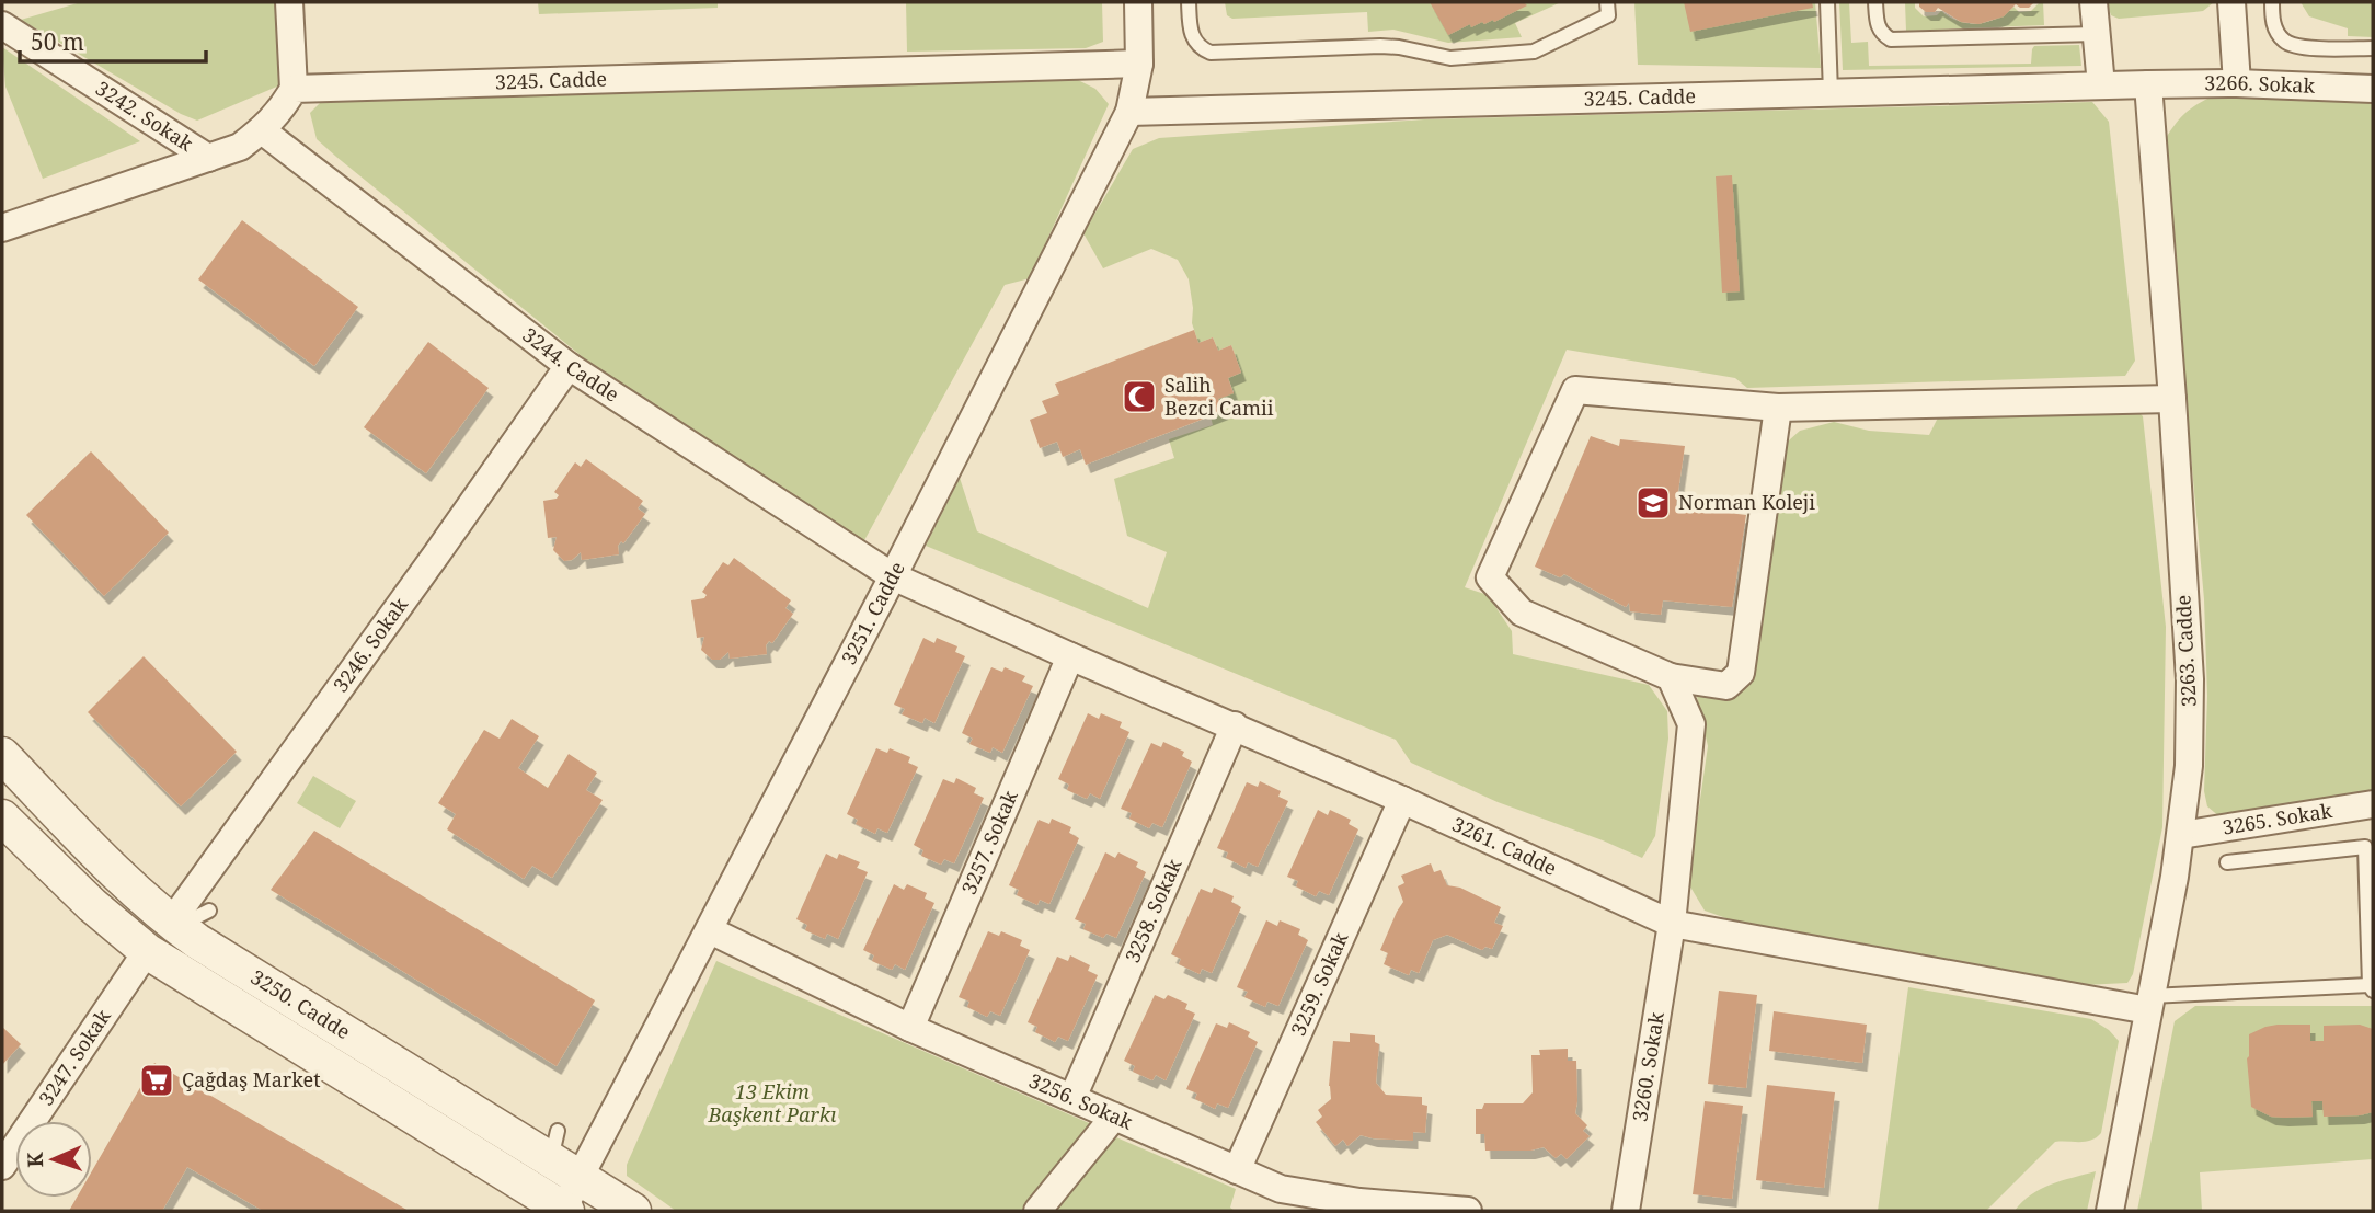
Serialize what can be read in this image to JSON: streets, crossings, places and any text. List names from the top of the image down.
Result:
{
  "streets": {
    "street": [
      "3245. Cadde",
      "3266. Sokak",
      "3242. Sokak",
      "3244. Cadde",
      "3251. Cadde",
      "3246. Sokak",
      "3263. Cadde",
      "3265. Sokak",
      "3257. Sokak",
      "3261. Cadde",
      "3258. Sokak",
      "3259. Sokak",
      "3250. Cadde",
      "3247. Sokak",
      "3260. Sokak",
      "3256. Sokak"
    ]
  },
  "crossings": [
    ["3245. Cadde", "3266. Sokak"],
    ["3245. Cadde", "3251. Cadde"],
    ["3245. Cadde", "3263. Cadde"],
    ["3266. Sokak", "3263. Cadde"],
    ["3244. Cadde", "3251. Cadde"],
    ["3244. Cadde", "3246. Sokak"],
    ["3244. Cadde", "3261. Cadde"],
    ["3251. Cadde", "3261. Cadde"],
    ["3251. Cadde", "3250. Cadde"],
    ["3251. Cadde", "3256. Sokak"],
    ["3246. Sokak", "3250. Cadde"],
    ["3263. Cadde", "3265. Sokak"],
    ["3263. Cadde", "3261. Cadde"],
    ["3257. Sokak", "3261. Cadde"],
    ["3257. Sokak", "3256. Sokak"],
    ["3261. Cadde", "3258. Sokak"],
    ["3261. Cadde", "3259. Sokak"],
    ["3261. Cadde", "3260. Sokak"],
    ["3258. Sokak", "3256. Sokak"],
    ["3259. Sokak", "3256. Sokak"],
    ["3250. Cadde", "3247. Sokak"]
  ],
  "parks": ["13 Ekim Başkent Parkı"],
  "places": {
    "mosque": ["Salih Bezci Camii"],
    "school or university": ["Norman Koleji"],
    "supermarket": ["Çağdaş Market"]
  },
  "scale_bar": "50 m",
  "north": "left"
}
